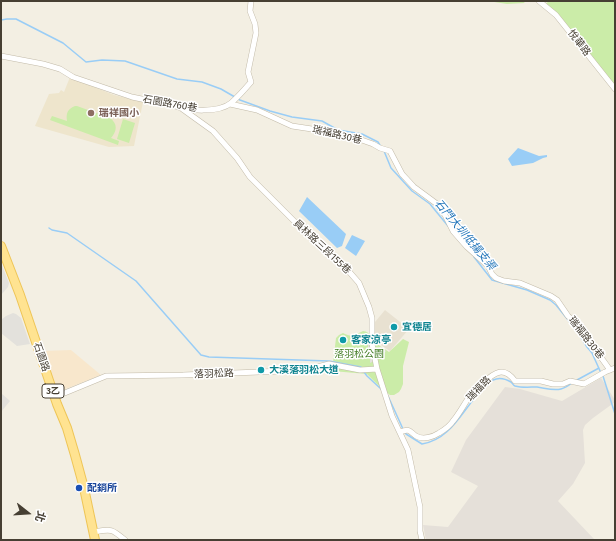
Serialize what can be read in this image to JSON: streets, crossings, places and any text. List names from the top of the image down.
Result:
{
  "streets": {
    "main road": ["石園路", "3乙"],
    "street": [
      "悅華路",
      "石園路760巷",
      "瑞福路30巷",
      "員林路三段155巷",
      "落羽松路",
      "瑞福路"
    ]
  },
  "crossings": [
    ["石園路760巷", "瑞福路30巷"],
    ["石園路760巷", "員林路三段155巷"],
    ["瑞福路30巷", "瑞福路"],
    ["員林路三段155巷", "落羽松路"],
    ["員林路三段155巷", "瑞福路"],
    ["石園路", "落羽松路"]
  ],
  "water": ["石門大圳低揚支渠"],
  "parks": ["落羽松公園"],
  "places": [
    "瑞祥國小",
    "宜德居",
    "客家涼亭",
    "大溪落羽松大道",
    "配銷所"
  ],
  "north": "right"
}
